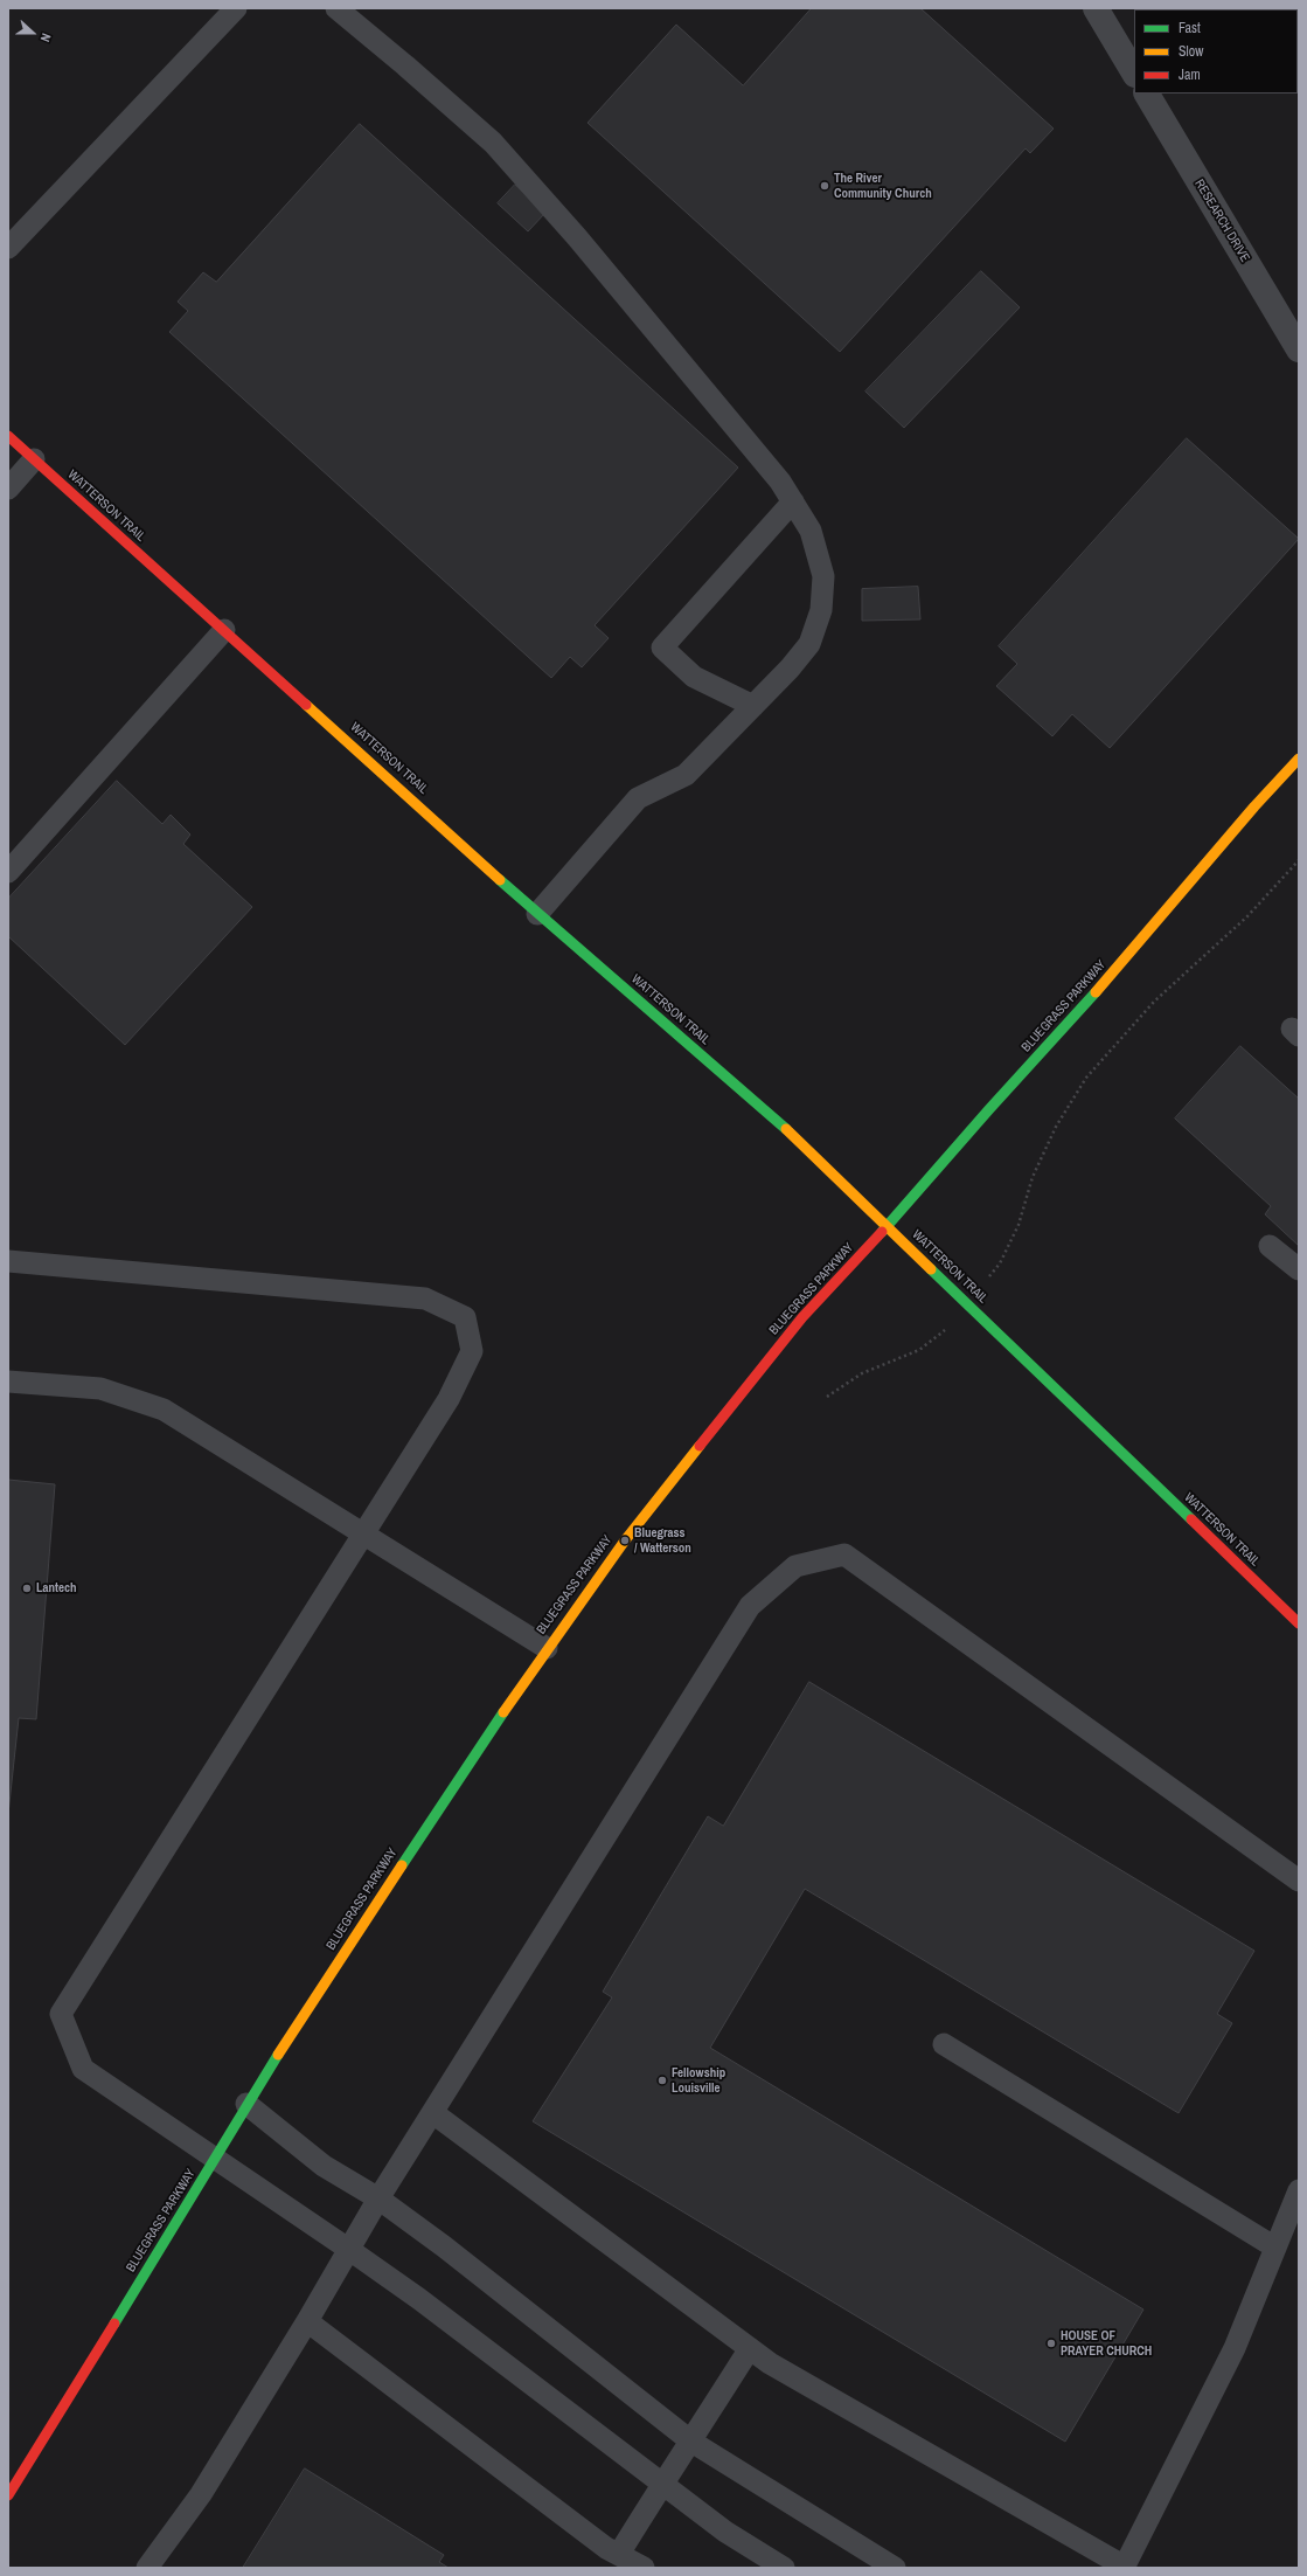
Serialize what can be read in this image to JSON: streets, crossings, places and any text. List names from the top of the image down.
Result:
{
  "streets": {
    "street": ["RESEARCH DRIVE", "WATTERSON TRAIL", "BLUEGRASS PARKWAY"]
  },
  "crossings": [
    ["WATTERSON TRAIL", "BLUEGRASS PARKWAY"]
  ],
  "places": [
    "The River Community Church",
    "Bluegrass / Watterson",
    "Lantech",
    "Fellowship Louisville",
    "HOUSE OF PRAYER CHURCH"
  ],
  "legend": ["Fast", "Slow", "Jam"],
  "north": "right"
}
